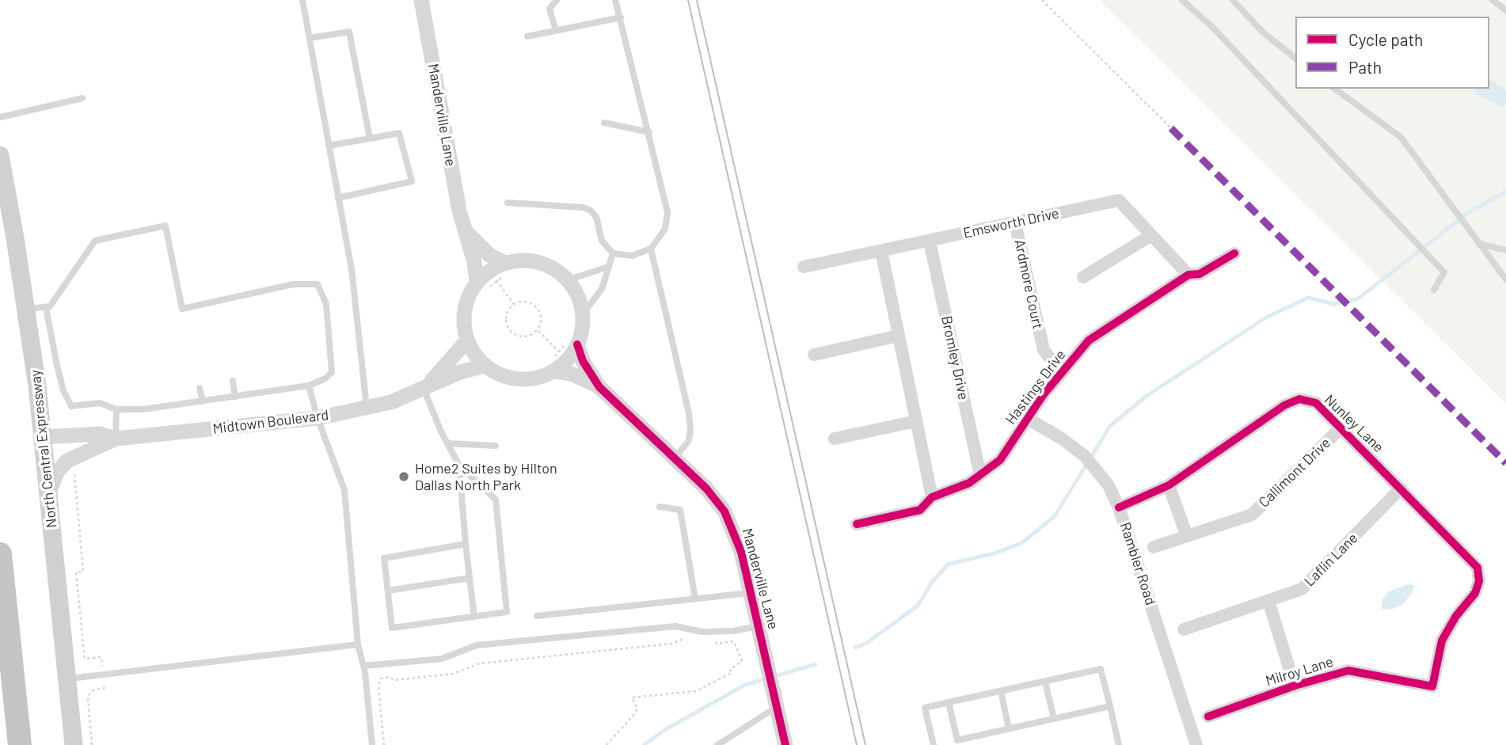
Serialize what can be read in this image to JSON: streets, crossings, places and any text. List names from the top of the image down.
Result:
{
  "streets": {
    "main road": ["North Central Expressway"],
    "street": [
      "Manderville Lane",
      "Emsworth Drive",
      "Ardmore Court",
      "Bromley Drive",
      "Hastings Drive",
      "Midtown Boulevard",
      "Nunley Lane",
      "Callimont Drive",
      "Laflin Lane",
      "Rambler Road",
      "Milroy Lane"
    ]
  },
  "crossings": [
    ["Emsworth Drive", "Ardmore Court"],
    ["Emsworth Drive", "Bromley Drive"],
    ["Emsworth Drive", "Hastings Drive"],
    ["Ardmore Court", "Hastings Drive"],
    ["Bromley Drive", "Hastings Drive"],
    ["Hastings Drive", "Rambler Road"],
    ["Midtown Boulevard", "North Central Expressway"],
    ["Nunley Lane", "Callimont Drive"],
    ["Nunley Lane", "Laflin Lane"],
    ["Nunley Lane", "Rambler Road"],
    ["Nunley Lane", "Milroy Lane"]
  ],
  "places": ["Home2 Suites by Hilton Dallas North Park"],
  "legend": ["Cycle path", "Path"]
}
